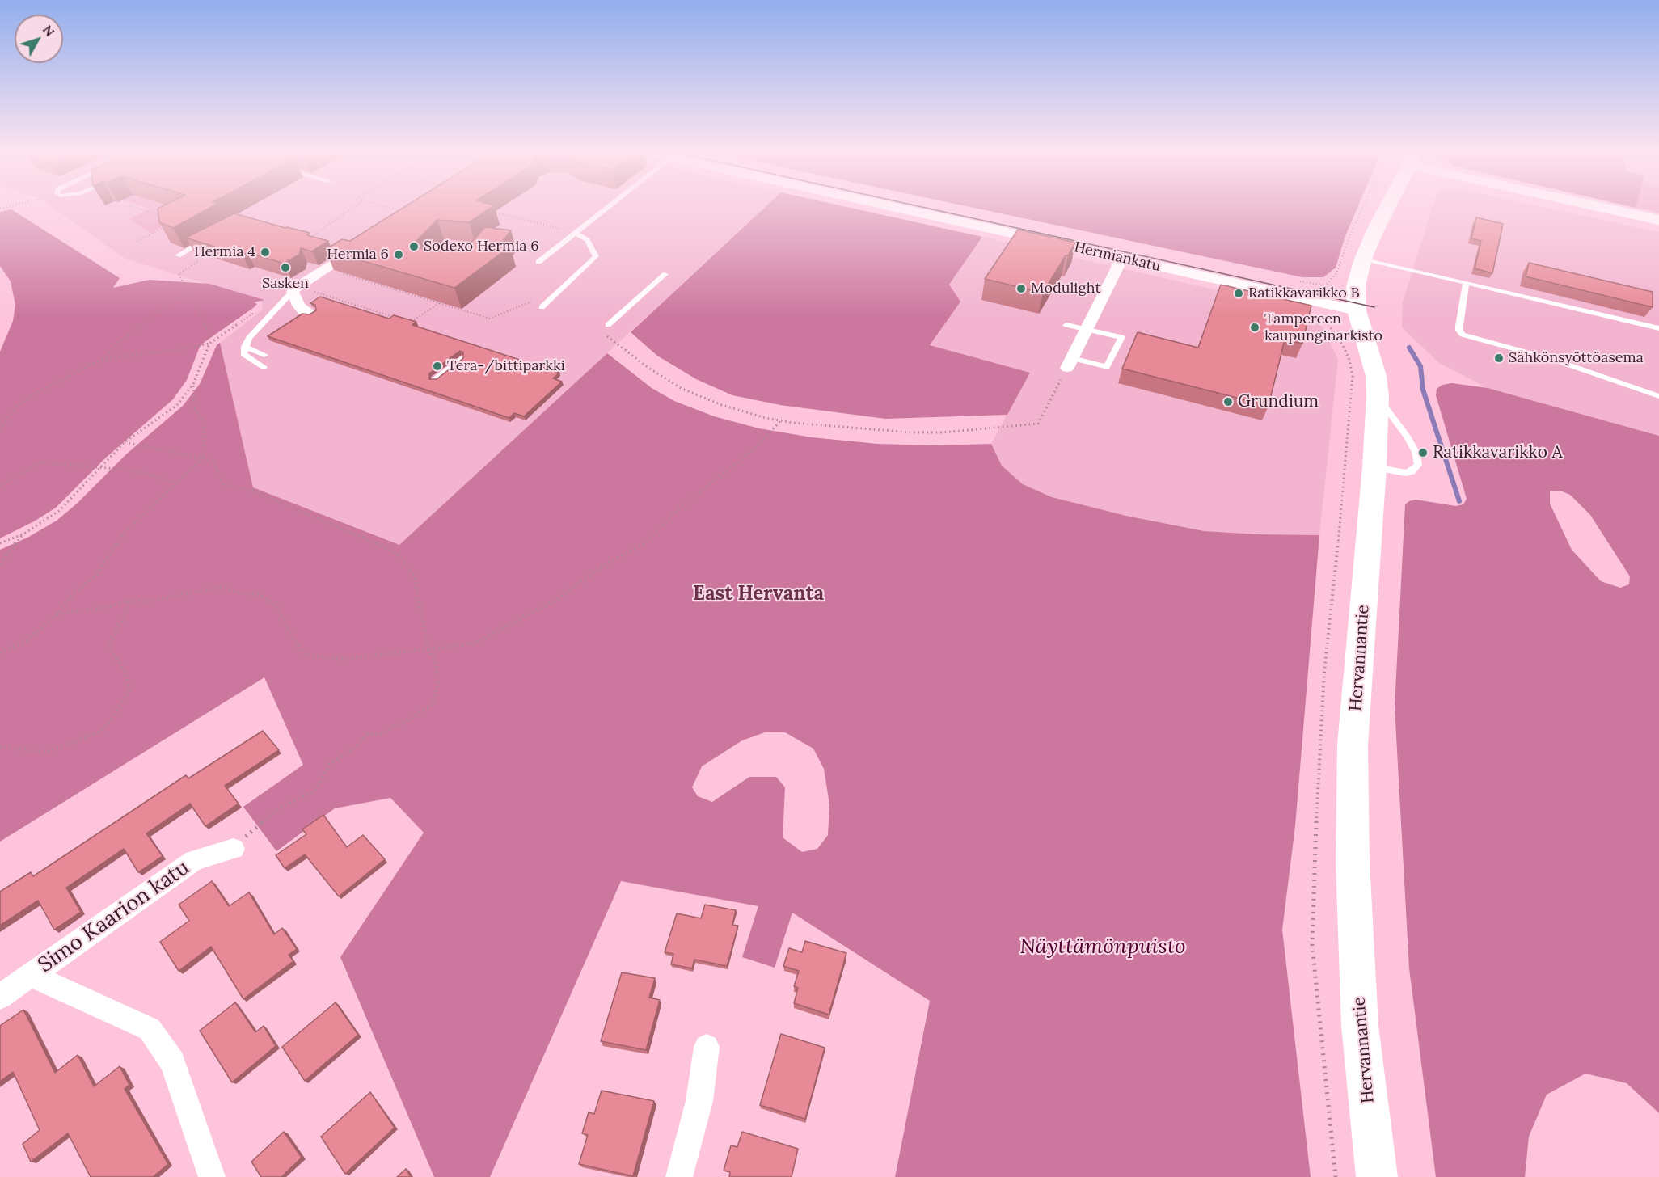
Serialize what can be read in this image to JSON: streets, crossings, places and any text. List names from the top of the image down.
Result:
{
  "streets": {
    "main road": ["Hervannantie"],
    "street": ["Hermiankatu", "Simo Kaarion katu"]
  },
  "crossings": [
    ["Hermiankatu", "Hervannantie"]
  ],
  "districts": ["East Hervanta"],
  "parks": ["Näyttämönpuisto"],
  "places": [
    "Sodexo Hermia 6",
    "Hermia 4",
    "Hermia 6",
    "Sasken",
    "Modulight",
    "Ratikkavarikko B",
    "Tampereen kaupunginarkisto",
    "Sähkönsyöttöasema",
    "Tera-/bittiparkki",
    "Grundium",
    "Ratikkavarikko A"
  ],
  "north": "top right"
}
